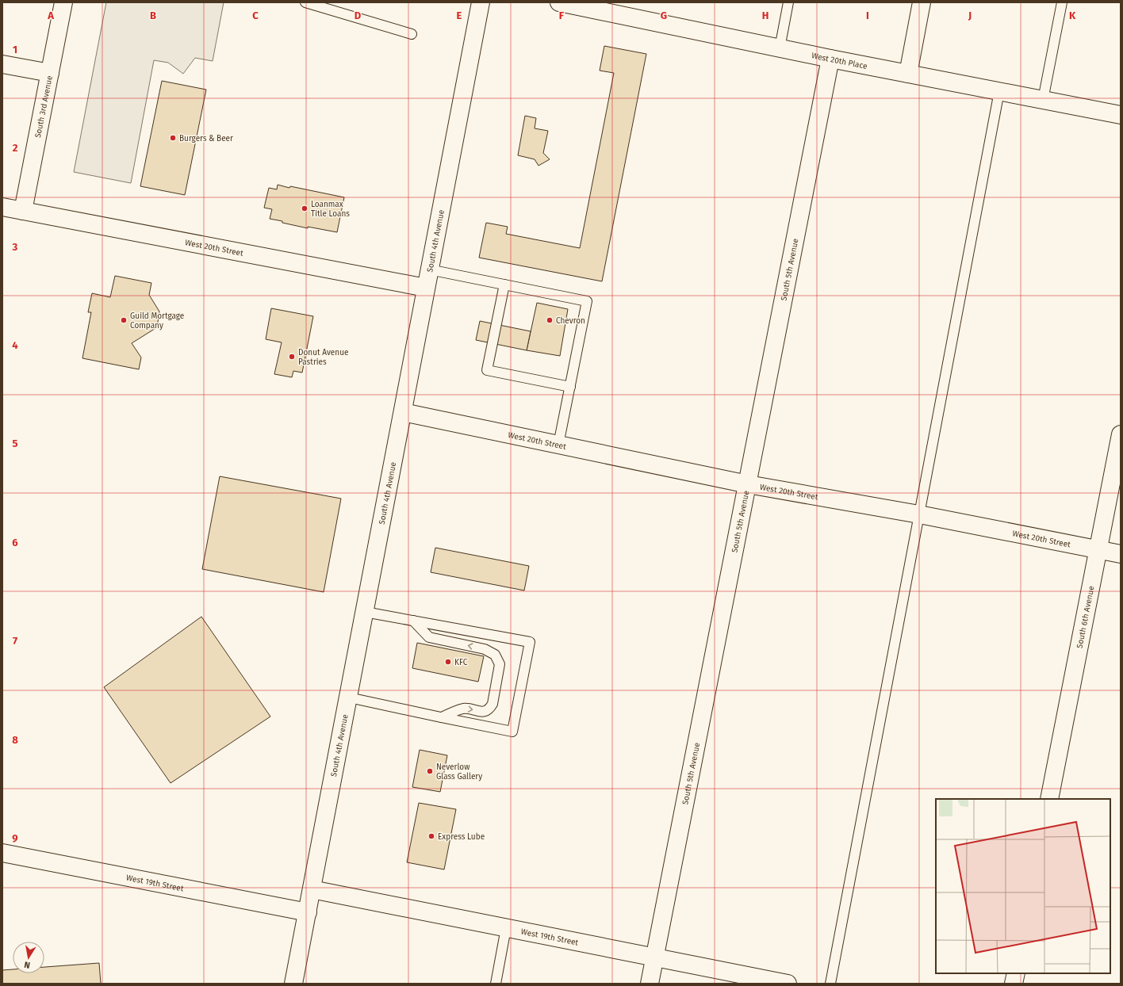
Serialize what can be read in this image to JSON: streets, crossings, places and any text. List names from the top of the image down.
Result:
{
  "streets": {
    "street": [
      "West 20th Place",
      "South 3rd Avenue",
      "South 4th Avenue",
      "West 20th Street",
      "South 5th Avenue",
      "South 6th Avenue",
      "West 19th Street"
    ]
  },
  "crossings": [
    ["West 20th Place", "South 5th Avenue"],
    ["South 3rd Avenue", "West 20th Street"],
    ["South 4th Avenue", "West 20th Street"],
    ["South 4th Avenue", "West 19th Street"],
    ["West 20th Street", "South 5th Avenue"],
    ["West 20th Street", "South 6th Avenue"],
    ["South 5th Avenue", "West 19th Street"]
  ],
  "places": [
    "Burgers & Beer",
    "Loanmax Title Loans",
    "Guild Mortgage Company",
    "Chevron",
    "Donut Avenue Pastries",
    "KFC",
    "Neverlow Glass Gallery",
    "Express Lube"
  ],
  "north": "bottom",
  "grid": {
    "columns": [
      "A",
      "B",
      "C",
      "D",
      "E",
      "F",
      "G",
      "H",
      "I",
      "J",
      "K"
    ],
    "rows": [
      "1",
      "2",
      "3",
      "4",
      "5",
      "6",
      "7",
      "8",
      "9"
    ]
  }
}
